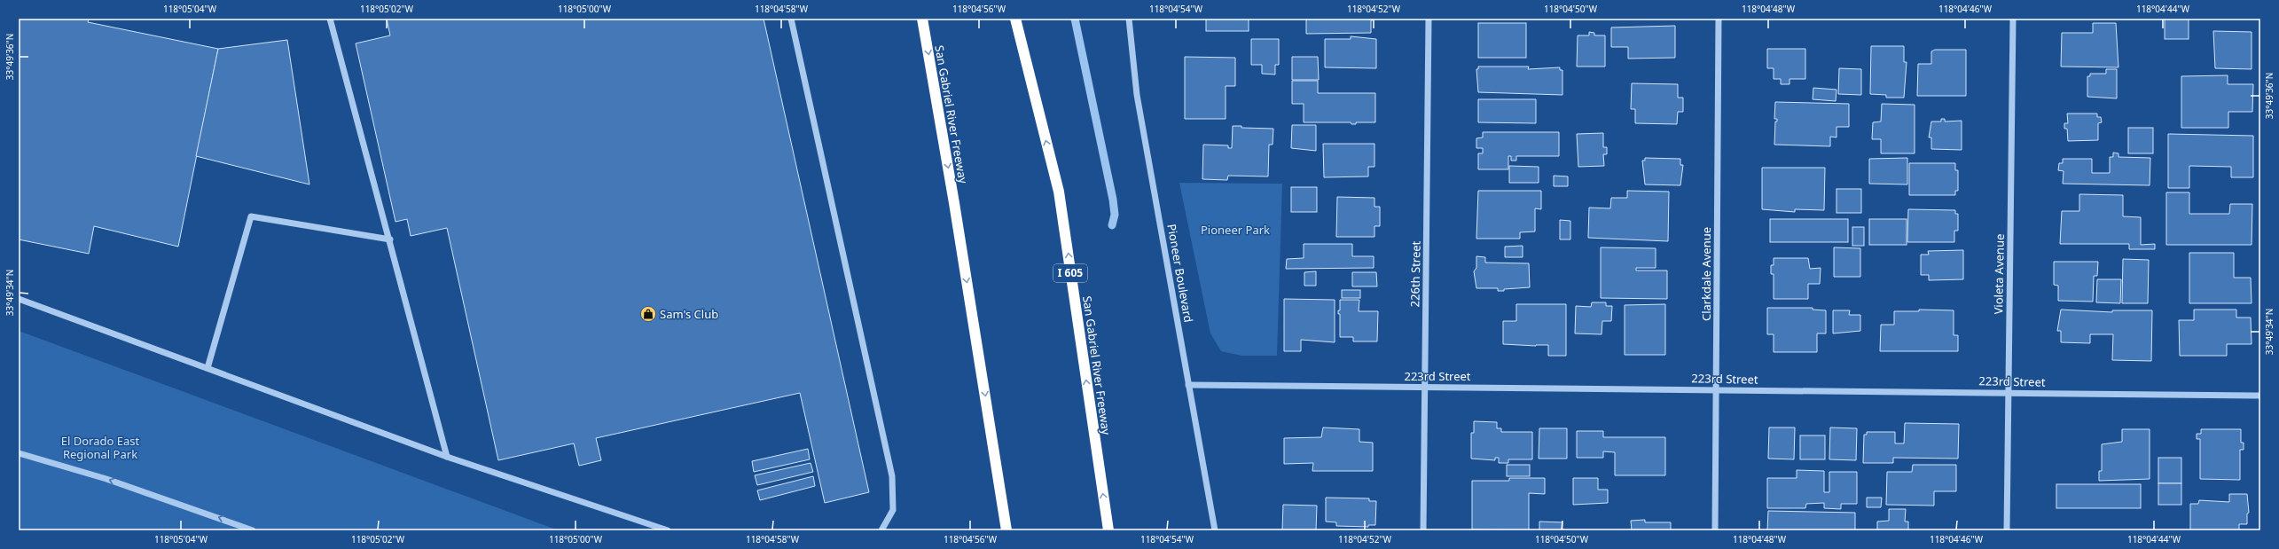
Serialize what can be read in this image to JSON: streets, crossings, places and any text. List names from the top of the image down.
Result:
{
  "streets": {
    "highway": ["San Gabriel River Freeway", "I 605"],
    "street": [
      "Pioneer Boulevard",
      "226th Street",
      "Clarkdale Avenue",
      "Violeta Avenue",
      "223rd Street"
    ]
  },
  "crossings": [
    ["Pioneer Boulevard", "223rd Street"],
    ["226th Street", "223rd Street"],
    ["Clarkdale Avenue", "223rd Street"],
    ["Violeta Avenue", "223rd Street"]
  ],
  "parks": ["Pioneer Park", "El Dorado East Regional Park"],
  "places": {
    "shop": ["Sam's Club"]
  },
  "coordinates": [
    "118°05'04\"W",
    "118°05'02\"W",
    "118°05'00\"W",
    "118°04'58\"W",
    "118°04'56\"W",
    "118°04'54\"W",
    "118°04'52\"W",
    "118°04'50\"W",
    "118°04'48\"W",
    "118°04'46\"W",
    "118°04'44\"W",
    "33°49'36\"N",
    "33°49'34\"N"
  ]
}
